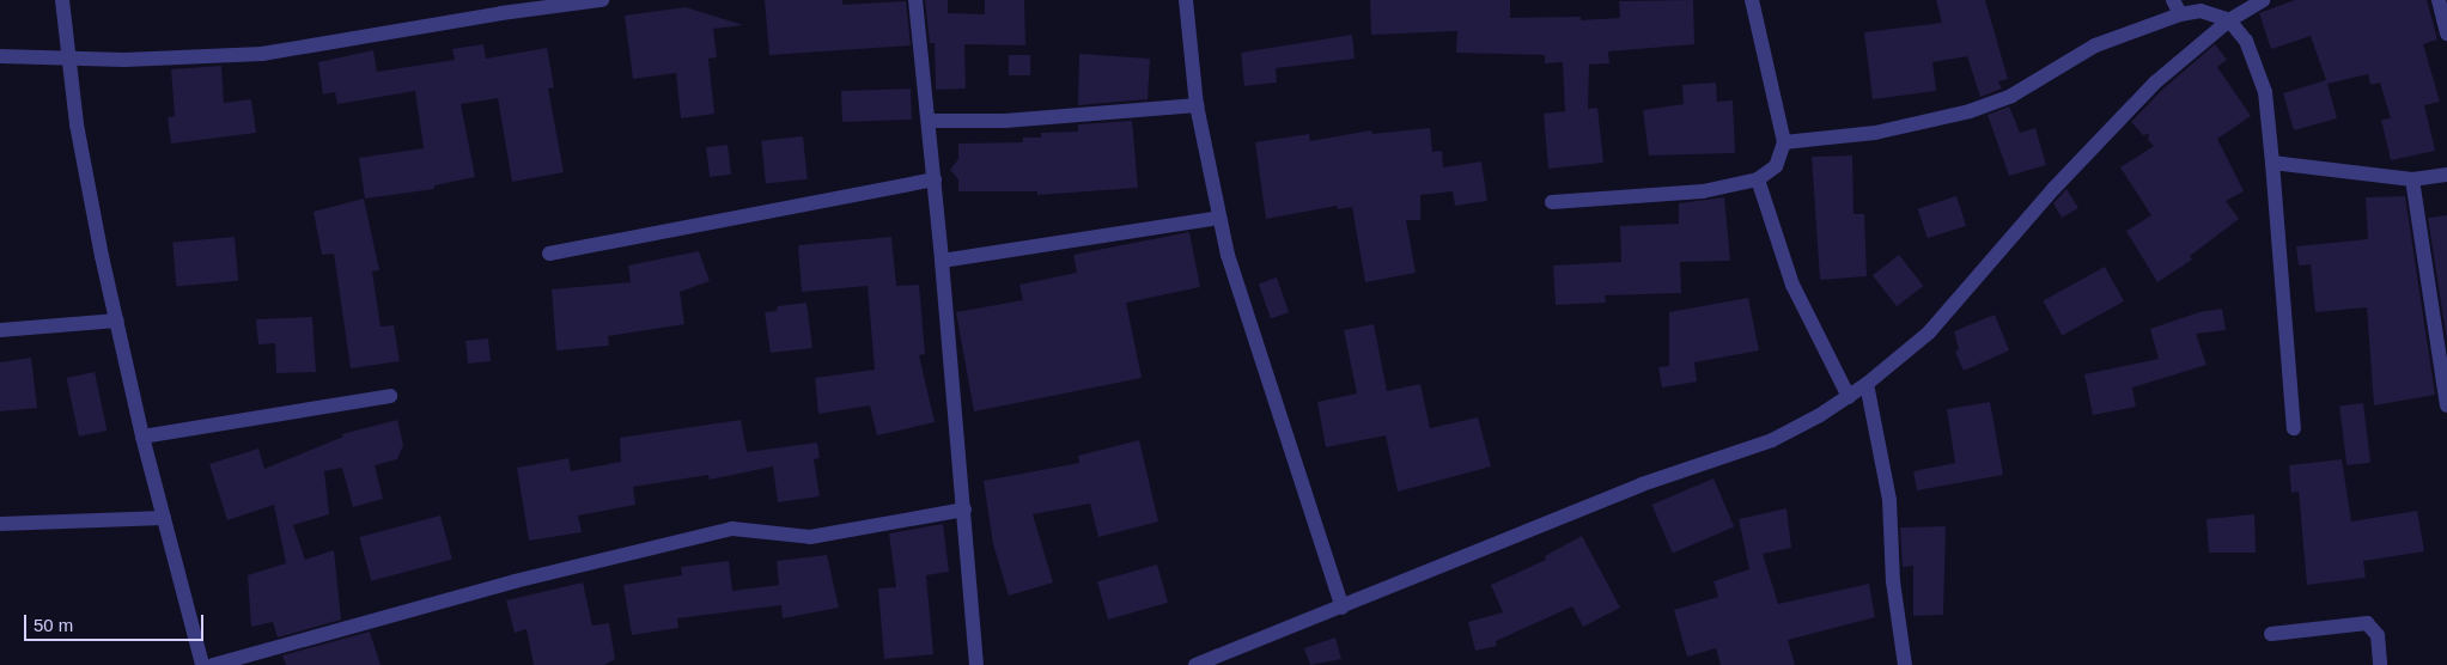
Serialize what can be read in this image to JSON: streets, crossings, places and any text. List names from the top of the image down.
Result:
{
  "scale_bar": "50 m"
}
